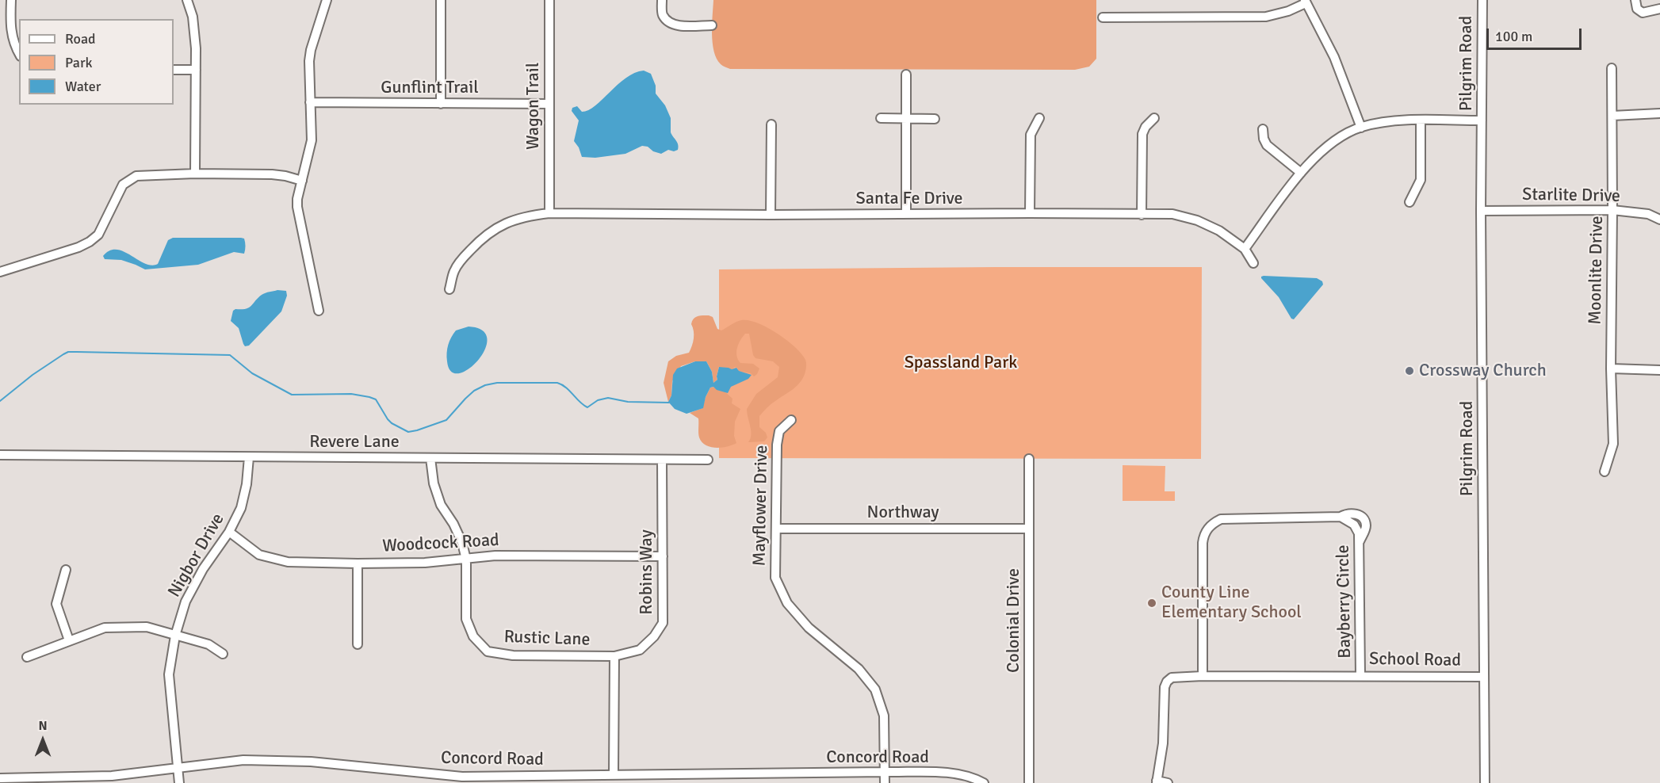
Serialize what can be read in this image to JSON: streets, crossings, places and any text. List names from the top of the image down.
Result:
{
  "streets": {
    "street": [
      "Pilgrim Road",
      "Gunflint Trail",
      "Wagon Trail",
      "Starlite Drive",
      "Santa Fe Drive",
      "Moonlite Drive",
      "Revere Lane",
      "Mayflower Drive",
      "Northway",
      "Woodcock Road",
      "Nigbor Drive",
      "Robins Way",
      "Bayberry Circle",
      "Colonial Drive",
      "Rustic Lane",
      "School Road",
      "Concord Road"
    ]
  },
  "crossings": [
    ["Pilgrim Road", "Starlite Drive"],
    ["Pilgrim Road", "School Road"],
    ["Gunflint Trail", "Wagon Trail"],
    ["Wagon Trail", "Santa Fe Drive"],
    ["Starlite Drive", "Moonlite Drive"],
    ["Revere Lane", "Nigbor Drive"],
    ["Revere Lane", "Robins Way"],
    ["Revere Lane", "Rustic Lane"],
    ["Mayflower Drive", "Northway"],
    ["Mayflower Drive", "Concord Road"],
    ["Northway", "Colonial Drive"],
    ["Woodcock Road", "Nigbor Drive"],
    ["Woodcock Road", "Robins Way"],
    ["Woodcock Road", "Rustic Lane"],
    ["Nigbor Drive", "Concord Road"],
    ["Robins Way", "Rustic Lane"],
    ["Bayberry Circle", "School Road"]
  ],
  "parks": ["Spassland Park"],
  "places": ["Crossway Church", "County Line Elementary School"],
  "legend": ["Road", "Park", "Water"],
  "scale_bar": "100 m",
  "north": "top"
}
